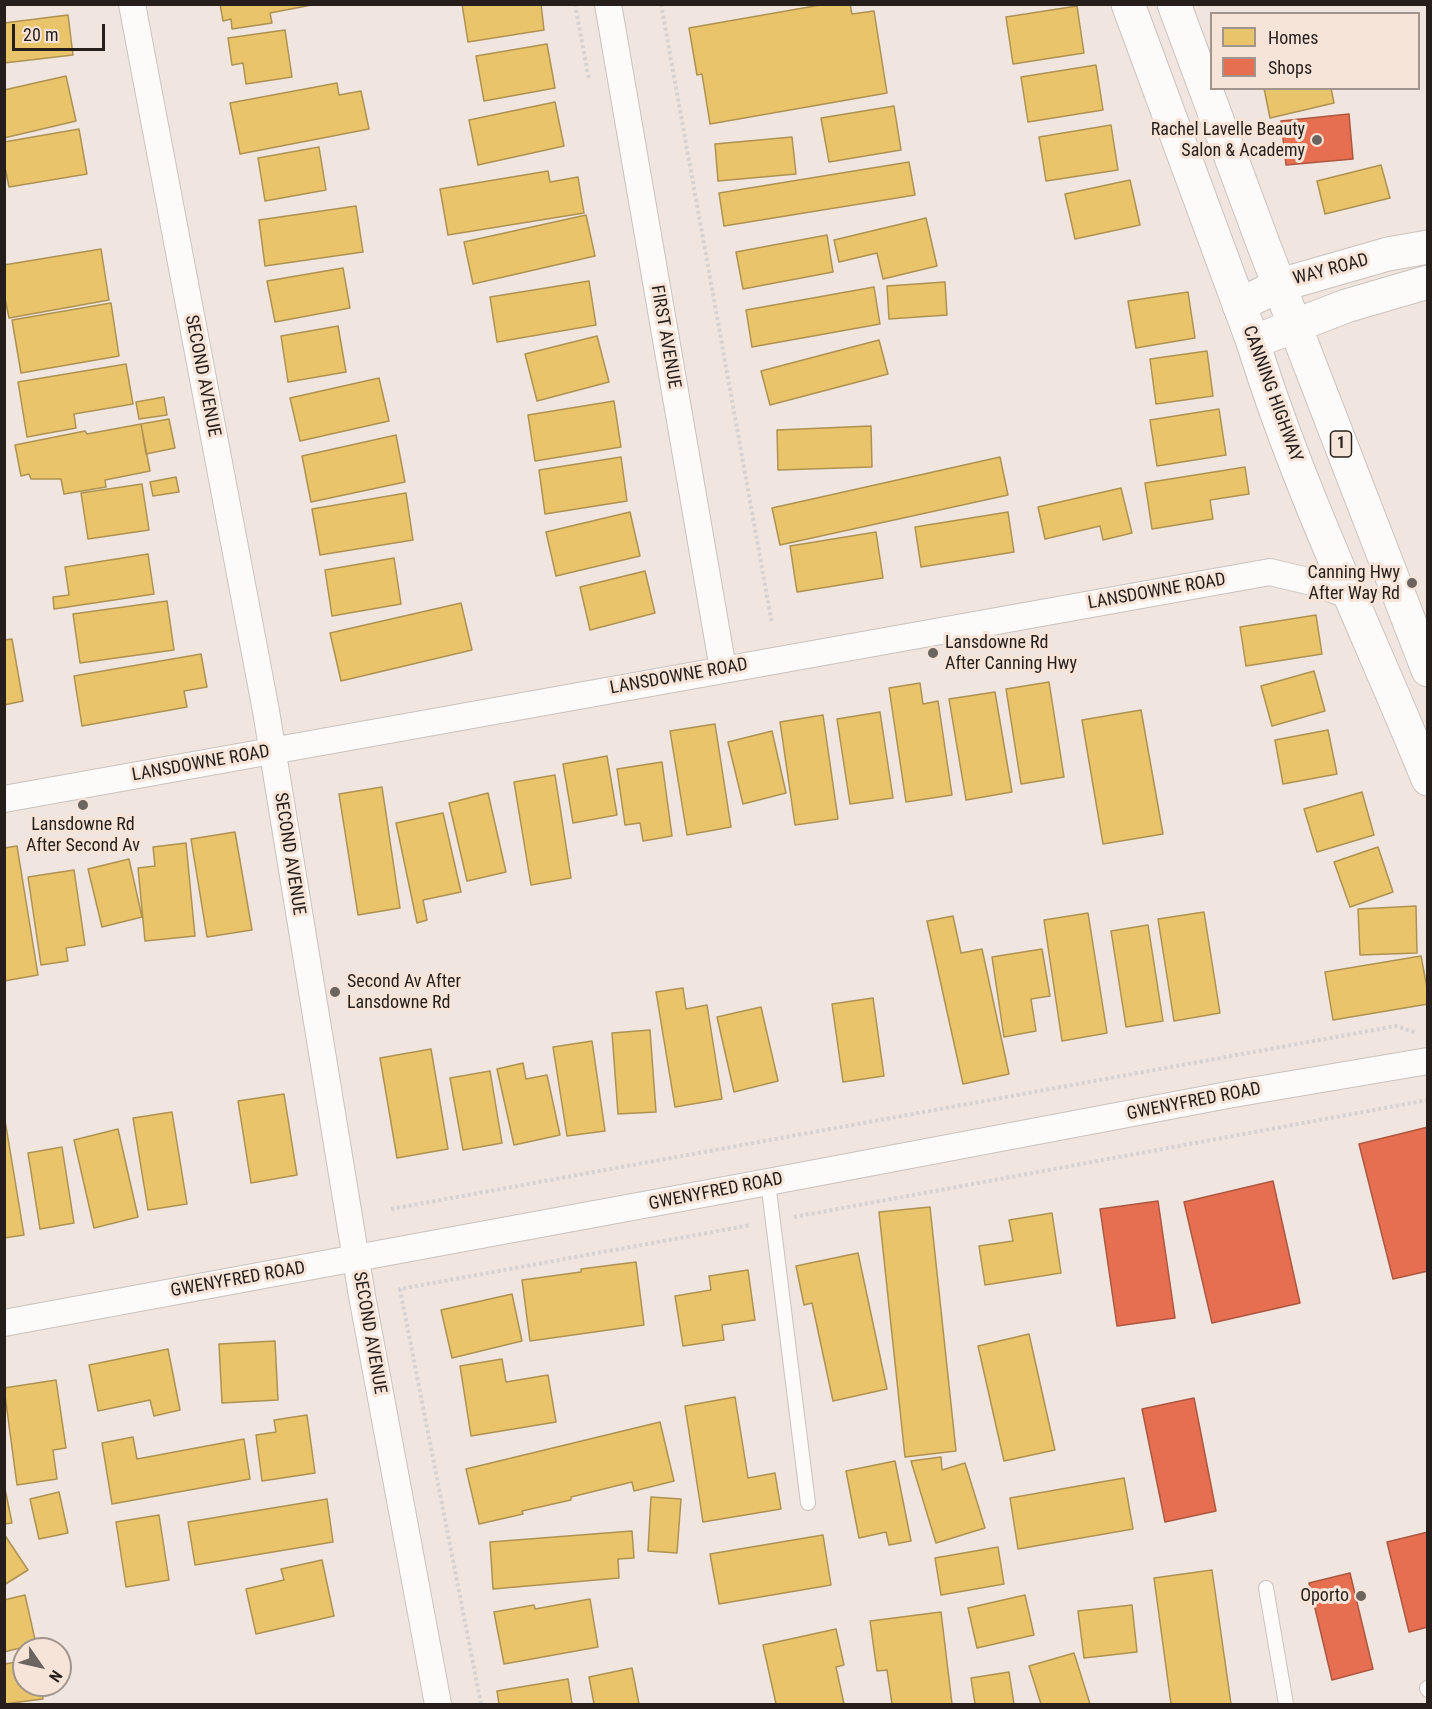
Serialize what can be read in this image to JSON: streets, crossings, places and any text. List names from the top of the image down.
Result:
{
  "streets": {
    "main road": ["WAY ROAD", "CANNING HIGHWAY", "1"],
    "street": [
      "FIRST AVENUE",
      "SECOND AVENUE",
      "LANSDOWNE ROAD",
      "GWENYFRED ROAD"
    ]
  },
  "crossings": [
    ["WAY ROAD", "CANNING HIGHWAY"],
    ["WAY ROAD", "1"],
    ["FIRST AVENUE", "LANSDOWNE ROAD"],
    ["SECOND AVENUE", "LANSDOWNE ROAD"],
    ["SECOND AVENUE", "GWENYFRED ROAD"],
    ["CANNING HIGHWAY", "LANSDOWNE ROAD"]
  ],
  "places": [
    "Rachel Lavelle Beauty Salon & Academy",
    "Canning Hwy After Way Rd",
    "Lansdowne Rd After Canning Hwy",
    "Lansdowne Rd After Second Av",
    "Second Av After Lansdowne Rd",
    "Oporto"
  ],
  "legend": ["Homes", "Shops"],
  "scale_bar": "20 m",
  "north": "bottom right"
}
